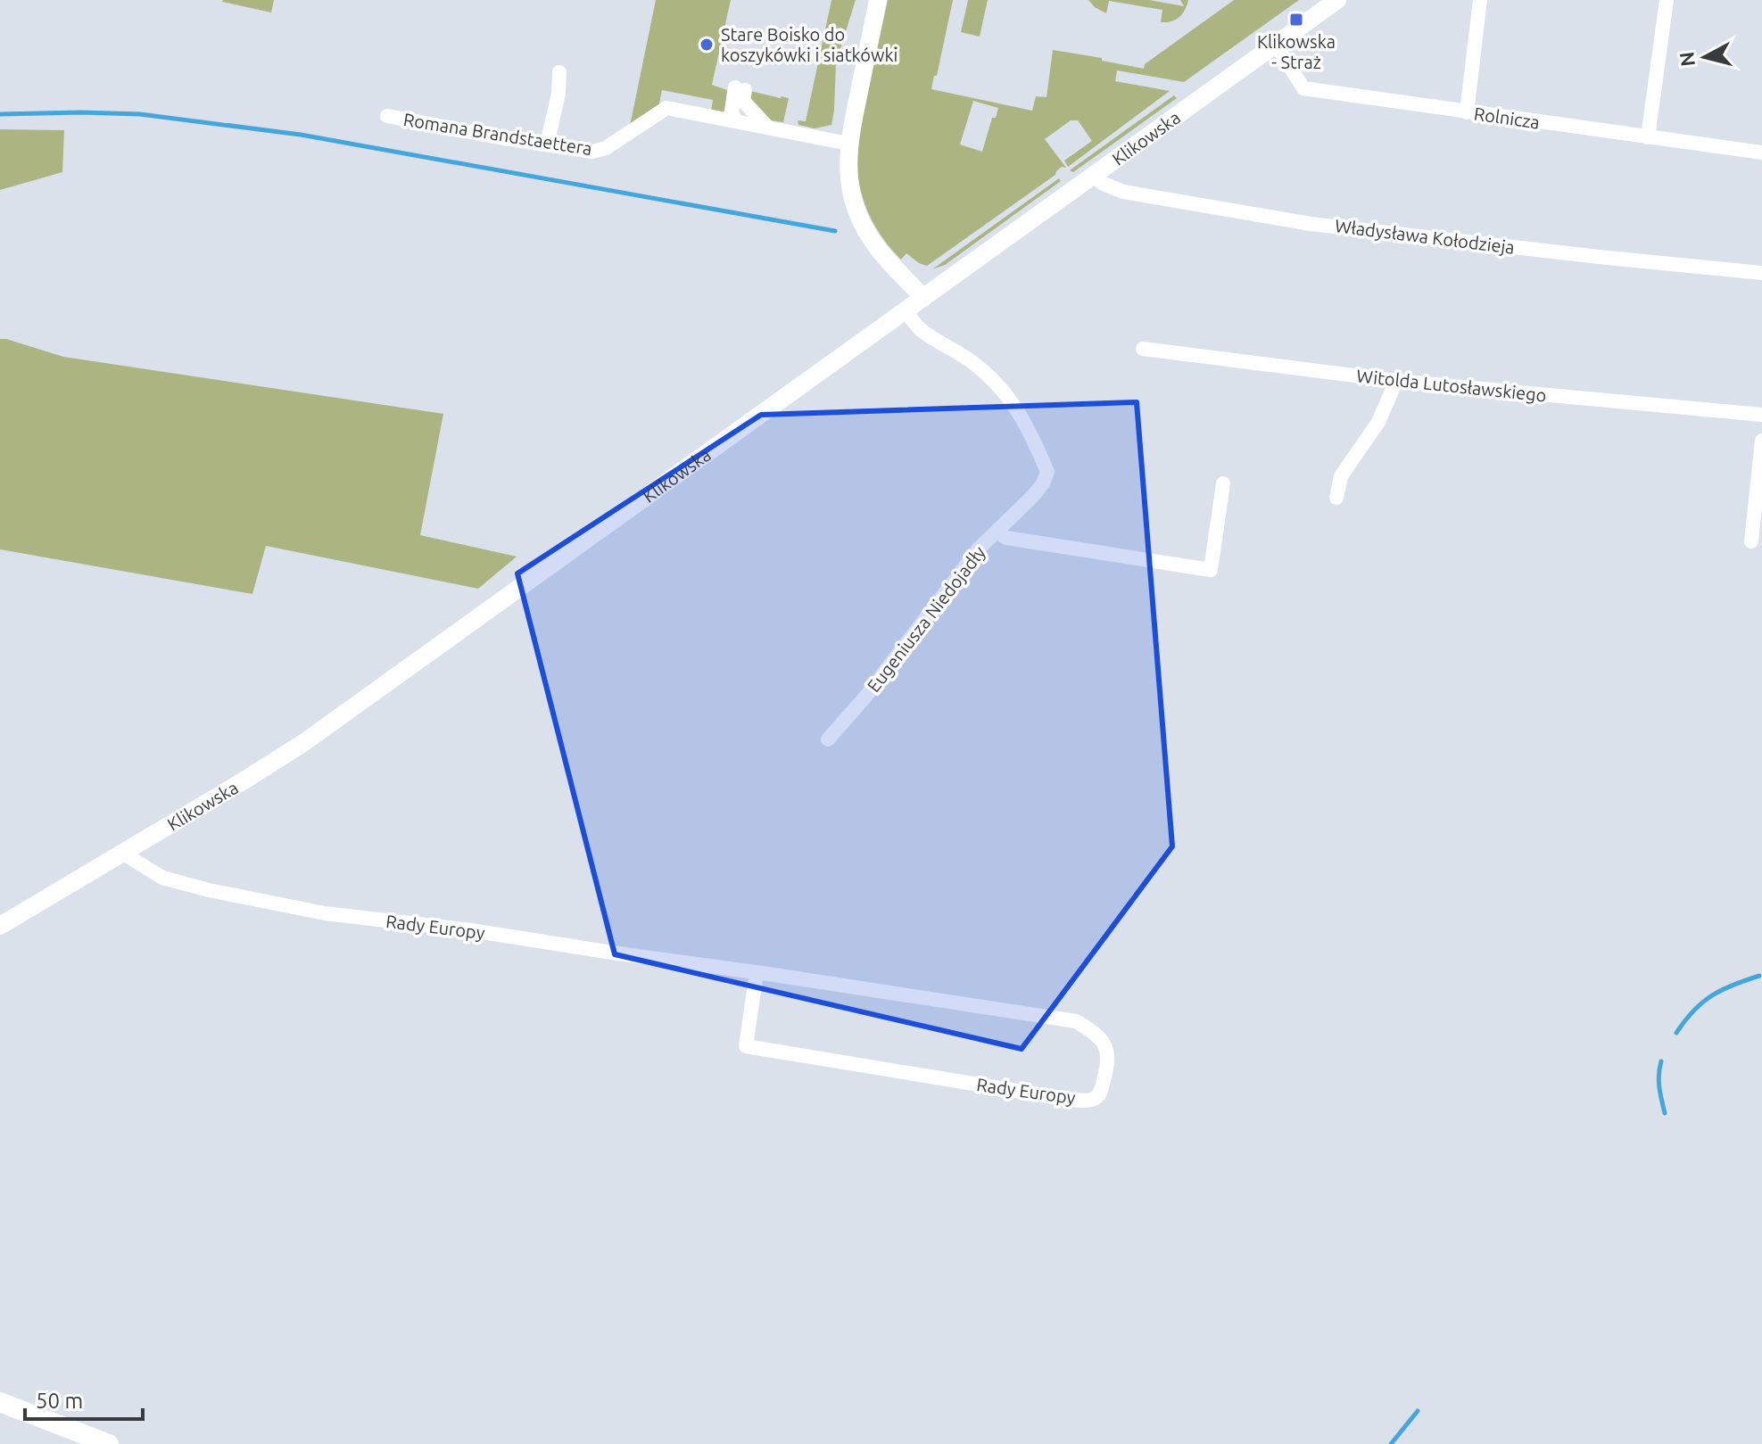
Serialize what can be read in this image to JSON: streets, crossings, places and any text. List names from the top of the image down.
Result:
{
  "streets": {
    "street": [
      "Rolnicza",
      "Romana Brandstaettera",
      "Klikowska",
      "Władysława Kołodzieja",
      "Witolda Lutosławskiego",
      "Eugeniusza Niedojadły",
      "Rady Europy"
    ]
  },
  "crossings": [
    ["Rolnicza", "Klikowska"],
    ["Klikowska", "Władysława Kołodzieja"],
    ["Klikowska", "Eugeniusza Niedojadły"],
    ["Klikowska", "Rady Europy"]
  ],
  "places": {
    "transit": ["Klikowska - Straż"],
    "other": ["Stare Boisko do koszykówki i siatkówki"]
  },
  "scale_bar": "50 m",
  "north": "left"
}
